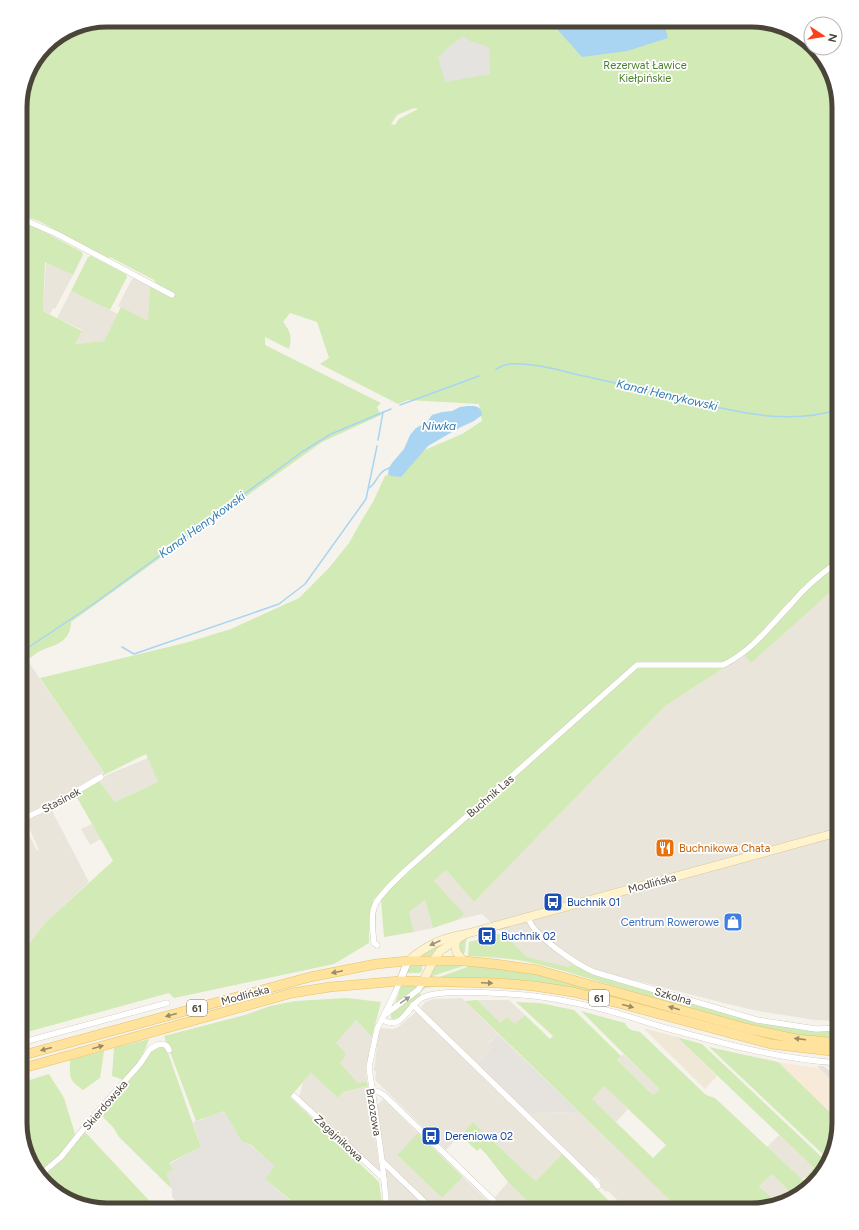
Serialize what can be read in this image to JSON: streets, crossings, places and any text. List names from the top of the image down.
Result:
{
  "streets": {
    "main road": ["Modlińska", "61"],
    "street": [
      "Buchnik Las",
      "Stasinek",
      "Szkolna",
      "Skierdowska",
      "Brzozowa",
      "Zagajnikowa"
    ]
  },
  "crossings": [
    ["Modlińska", "Szkolna"],
    ["Modlińska", "61"],
    ["Modlińska", "Brzozowa"],
    ["61", "Brzozowa"],
    ["Brzozowa", "Zagajnikowa"]
  ],
  "water": ["Kanał Henrykowski", "Niwka"],
  "parks": ["Rezerwat Ławice Kiełpińskie"],
  "places": {
    "restaurant": ["Buchnikowa Chata"],
    "bus stop": ["Buchnik 01", "Buchnik 02", "Dereniowa 02"],
    "shop": ["Centrum Rowerowe"]
  },
  "north": "right"
}
